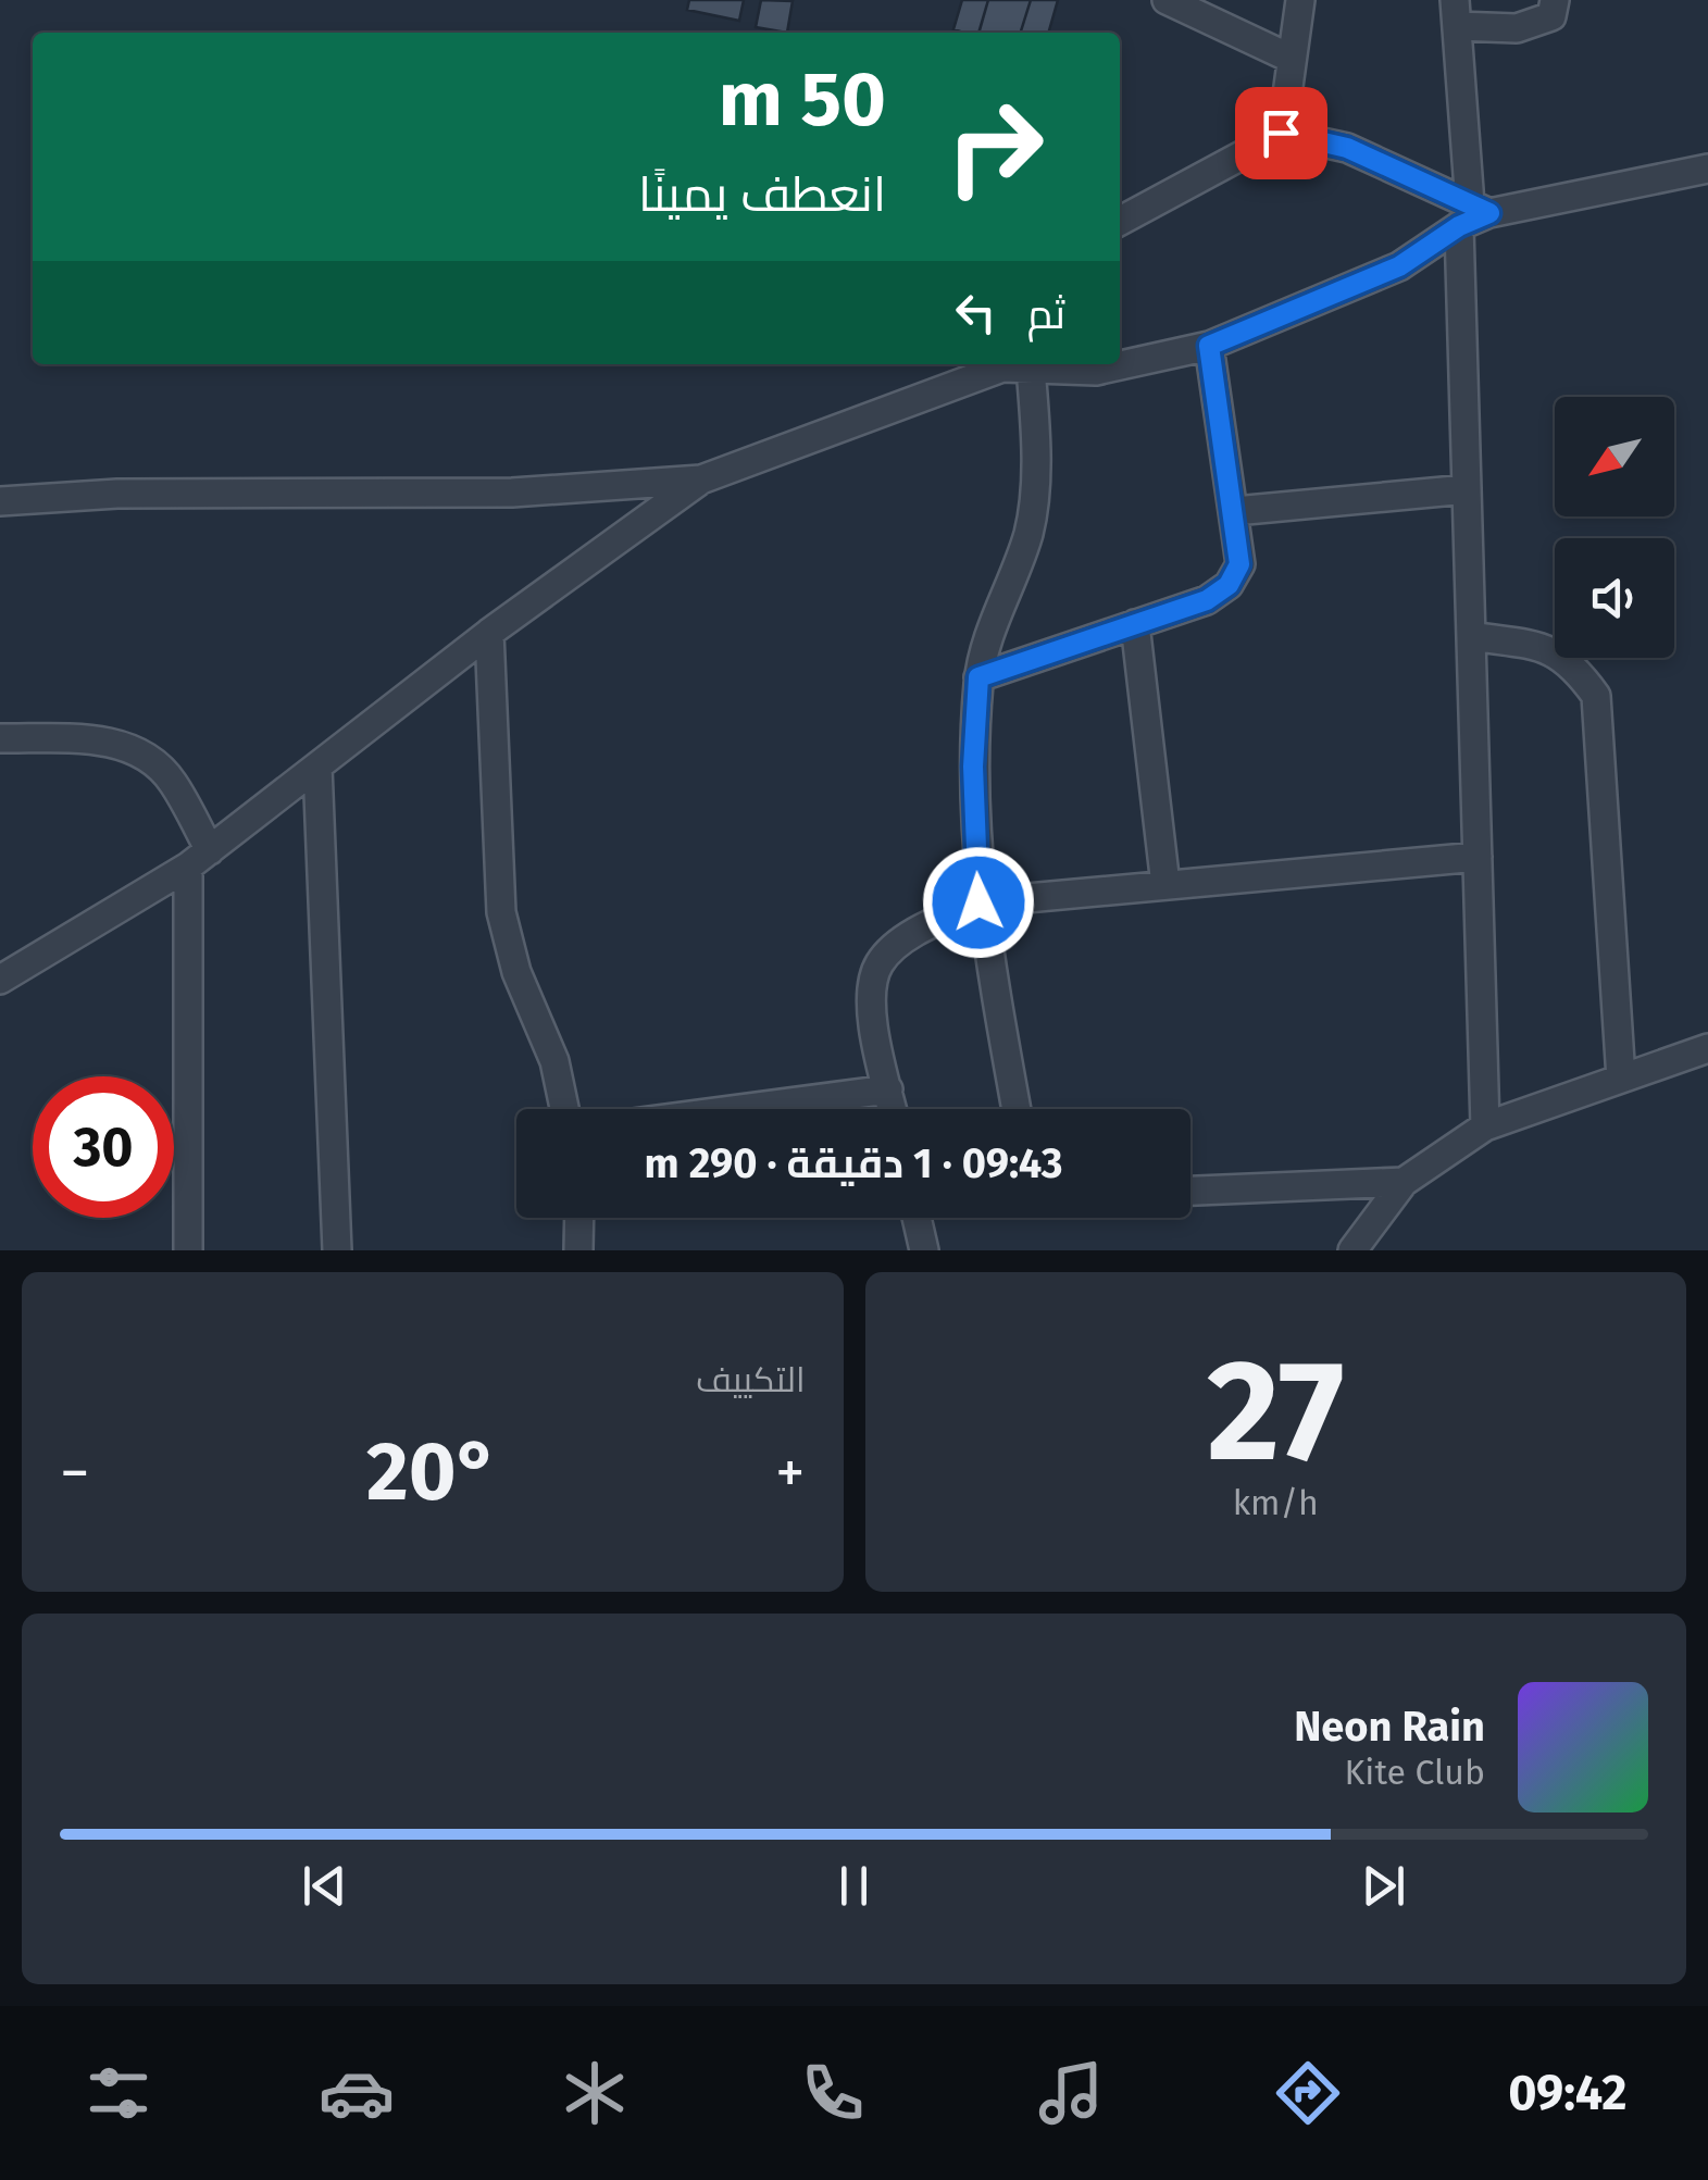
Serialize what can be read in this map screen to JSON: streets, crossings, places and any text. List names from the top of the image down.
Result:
{
  "north": "bottom left",
  "page": {
    "turn": ["50 m", "انعطف يمينًا"],
    "then": "ثم",
    "limit": "30",
    "trip": "09:43 · 1 دقيقة · 290 m",
    "tile": [
      ["27", "km/h"],
      "التكييف"
    ],
    "heat": ["−", "20°", "+"],
    "song": ["Neon Rain", "Kite Club"],
    "tabs": "09:42"
  }
}
